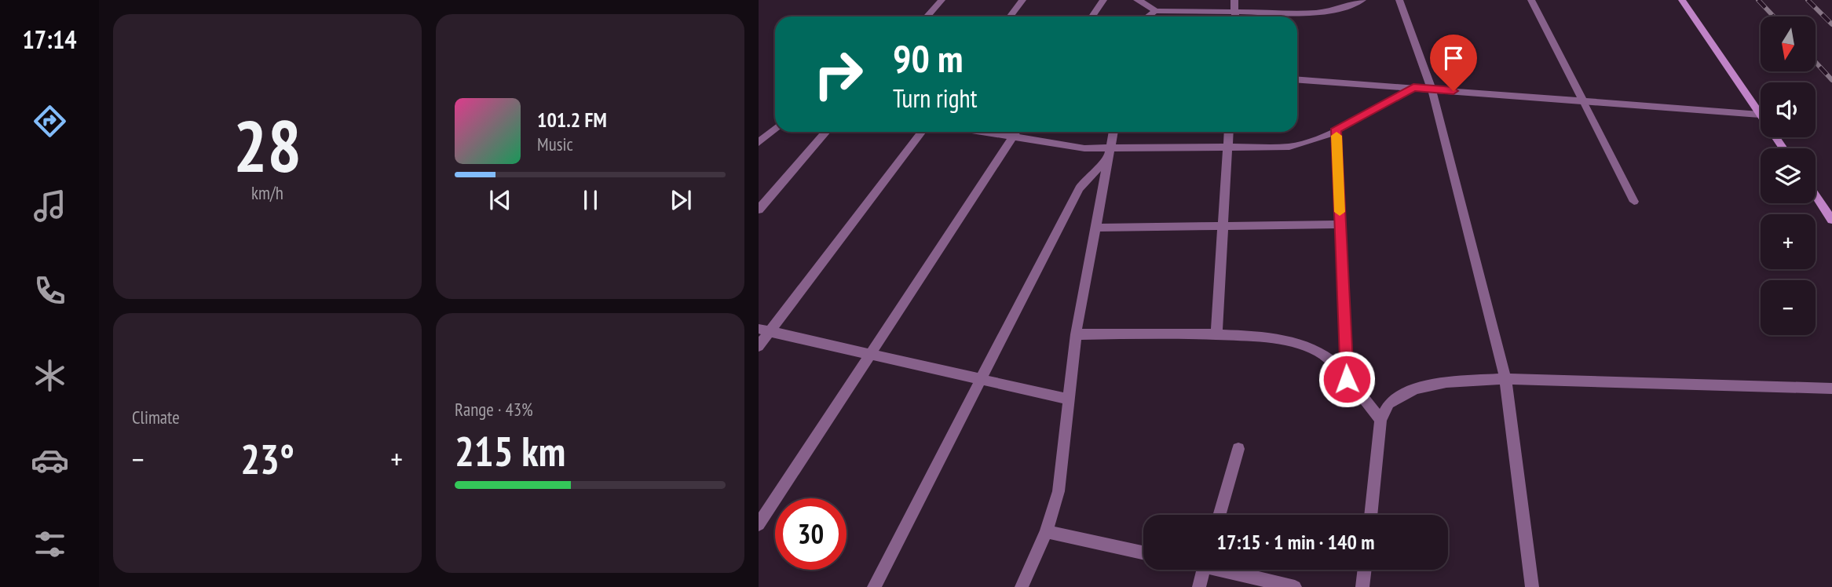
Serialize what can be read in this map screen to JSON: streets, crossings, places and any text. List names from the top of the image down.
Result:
{
  "north": "bottom",
  "page": {
    "tabs": "17:14",
    "tile": [
      ["28", "km/h"],
      "Climate",
      ["Range · 43%", "215 km"]
    ],
    "map_buttons": ["+", "−"],
    "turn": ["90 m", "Turn right"],
    "song": ["101.2 FM", "Music"],
    "heat": ["−", "23°", "+"],
    "limit": "30",
    "trip": "17:15 · 1 min · 140 m"
  }
}
